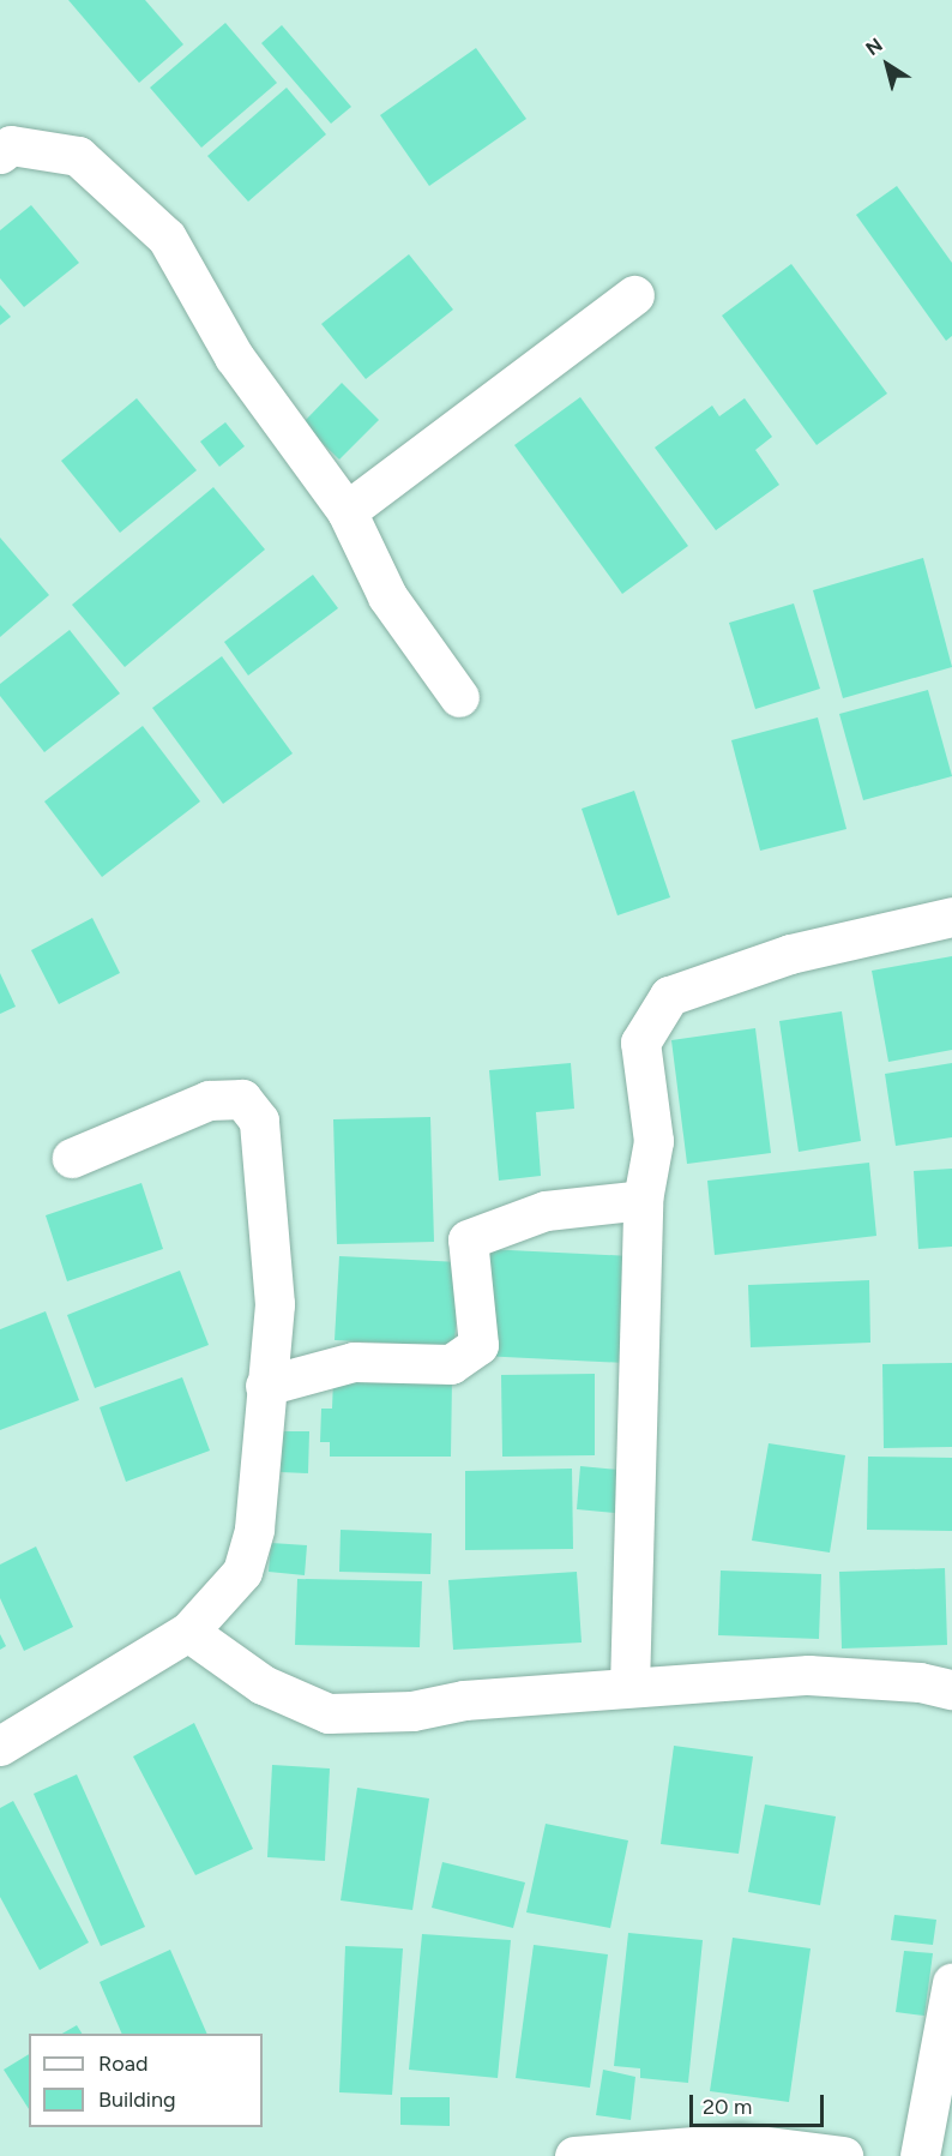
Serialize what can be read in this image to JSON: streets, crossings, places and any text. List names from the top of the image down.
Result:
{
  "legend": ["Road", "Building"],
  "scale_bar": "20 m",
  "north": "top left"
}
